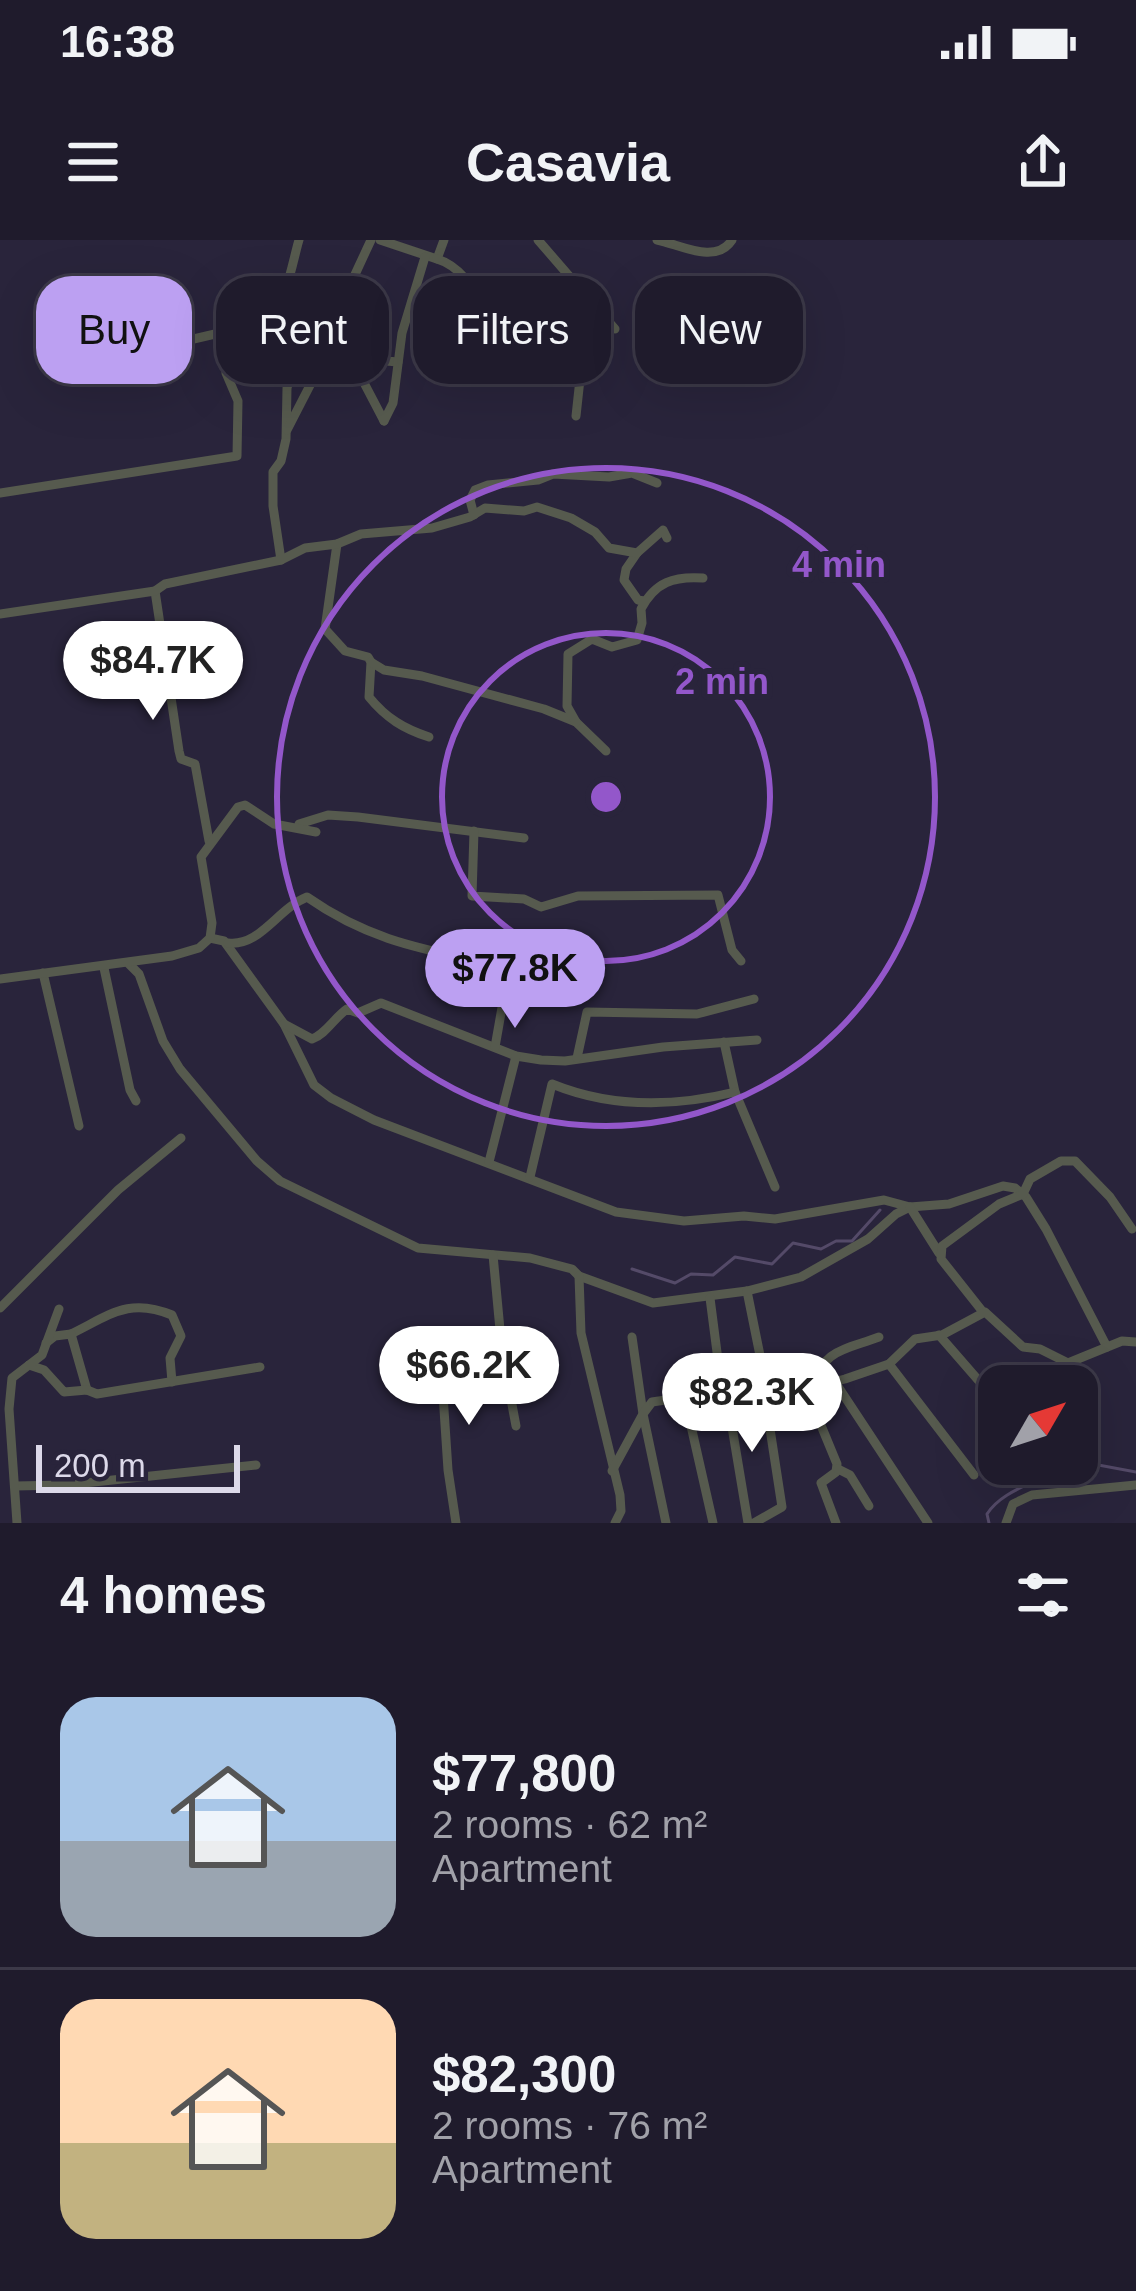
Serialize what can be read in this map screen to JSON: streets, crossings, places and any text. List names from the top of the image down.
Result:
{
  "scale_bar": "200 m",
  "north": "top right",
  "page": {
    "status": "16:38",
    "header": "Casavia",
    "chip": [
      "Buy",
      "Rent",
      "Filters",
      "New"
    ],
    "price": [
      "$84.7K",
      "$77.8K",
      "$66.2K",
      "$82.3K"
    ],
    "scale": "200 m",
    "heading": "4 homes",
    "list": [
      {
        "name": "$77,800",
        "note": "2 rooms · 62 m² · Apartment"
      },
      {
        "name": "$82,300",
        "note": "2 rooms · 76 m² · Apartment"
      }
    ]
  },
  "rings": ["4 min", "2 min"]
}
